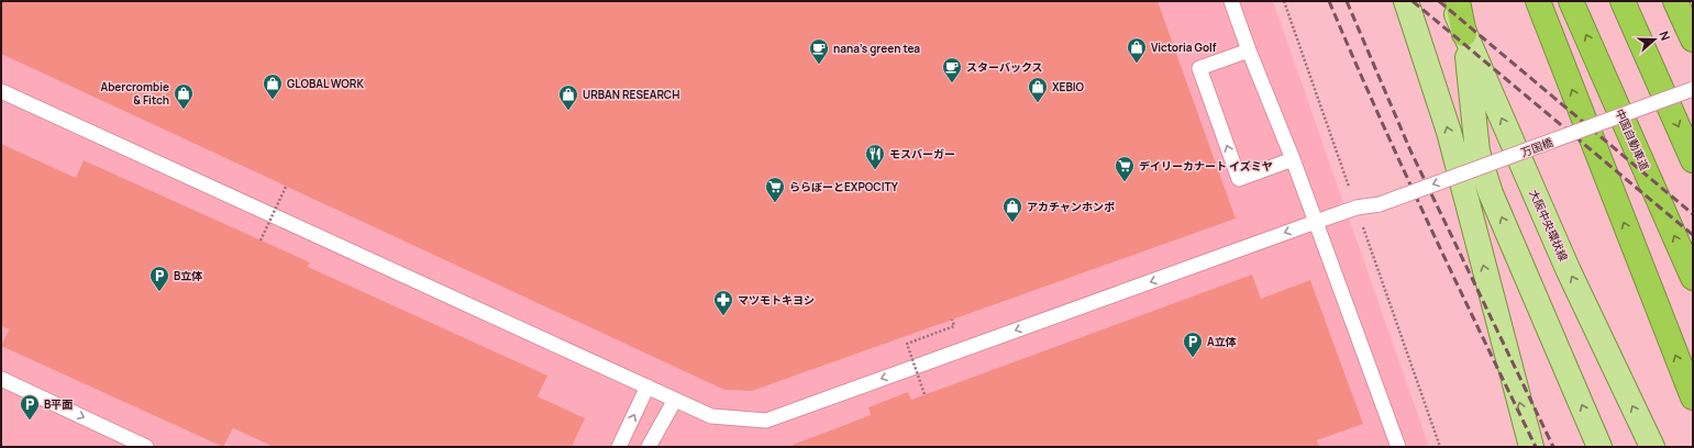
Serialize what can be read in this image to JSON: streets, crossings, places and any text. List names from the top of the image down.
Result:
{
  "streets": {
    "highway": ["中国自動車道"],
    "main road": ["大阪中央環状線"],
    "lane": ["万国橋"]
  },
  "one_way": ["万国橋"],
  "places": {
    "shop": [
      "Victoria Golf",
      "GLOBAL WORK",
      "XEBIO",
      "Abercrombie & Fitch",
      "URBAN RESEARCH",
      "アカチャンホンポ"
    ],
    "cafe": ["nana's green tea", "スターバックス"],
    "restaurant": ["モスバーガー"],
    "supermarket": ["デイリーカナート イズミヤ", "ららぽーとEXPOCITY"],
    "parking": ["B立体", "A立体", "B平面"],
    "pharmacy": ["マツモトキヨシ"]
  },
  "north": "right"
}
